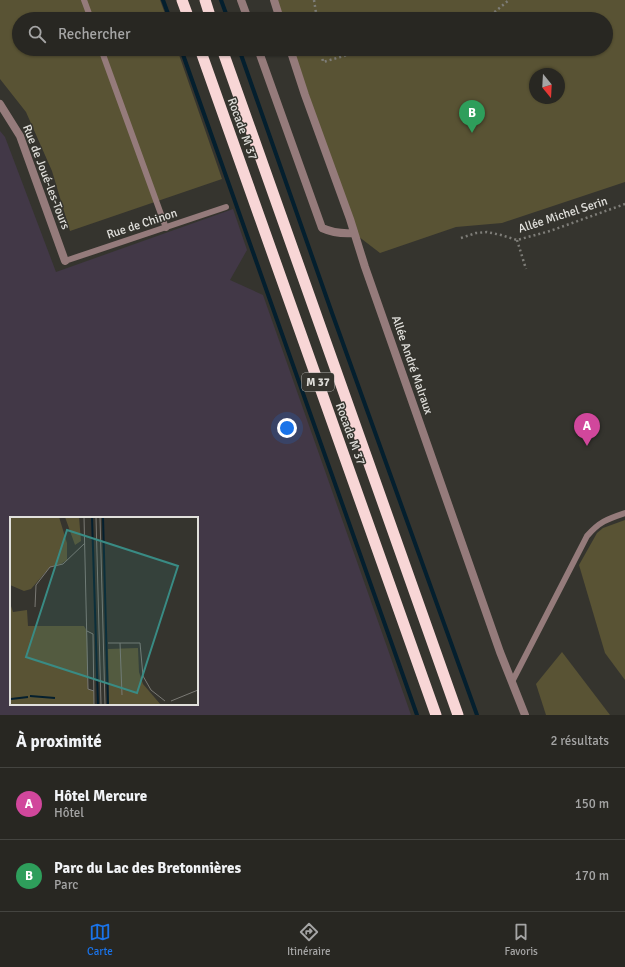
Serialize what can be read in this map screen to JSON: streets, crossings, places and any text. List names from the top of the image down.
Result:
{
  "streets": {
    "highway": ["Rocade M 37", "M 37"],
    "street": ["Rue de Joué-les-Tours", "Allée André Malraux"],
    "lane": ["Rue de Chinon"],
    "path": ["Allée Michel Serin"]
  },
  "crossings": [
    ["Rue de Joué-les-Tours", "Rue de Chinon"]
  ],
  "north": "bottom",
  "page": {
    "search": "Rechercher",
    "pins": ["B", "A"],
    "heading": ["À proximité", "2 résultats"],
    "list": [
      {
        "mark": "A",
        "name": "Hôtel Mercure",
        "note": "Hôtel",
        "value": "150 m"
      },
      {
        "mark": "B",
        "name": "Parc du Lac des Bretonnières",
        "note": "Parc",
        "value": "170 m"
      }
    ],
    "nav": ["Carte", "Itinéraire", "Favoris"]
  }
}
